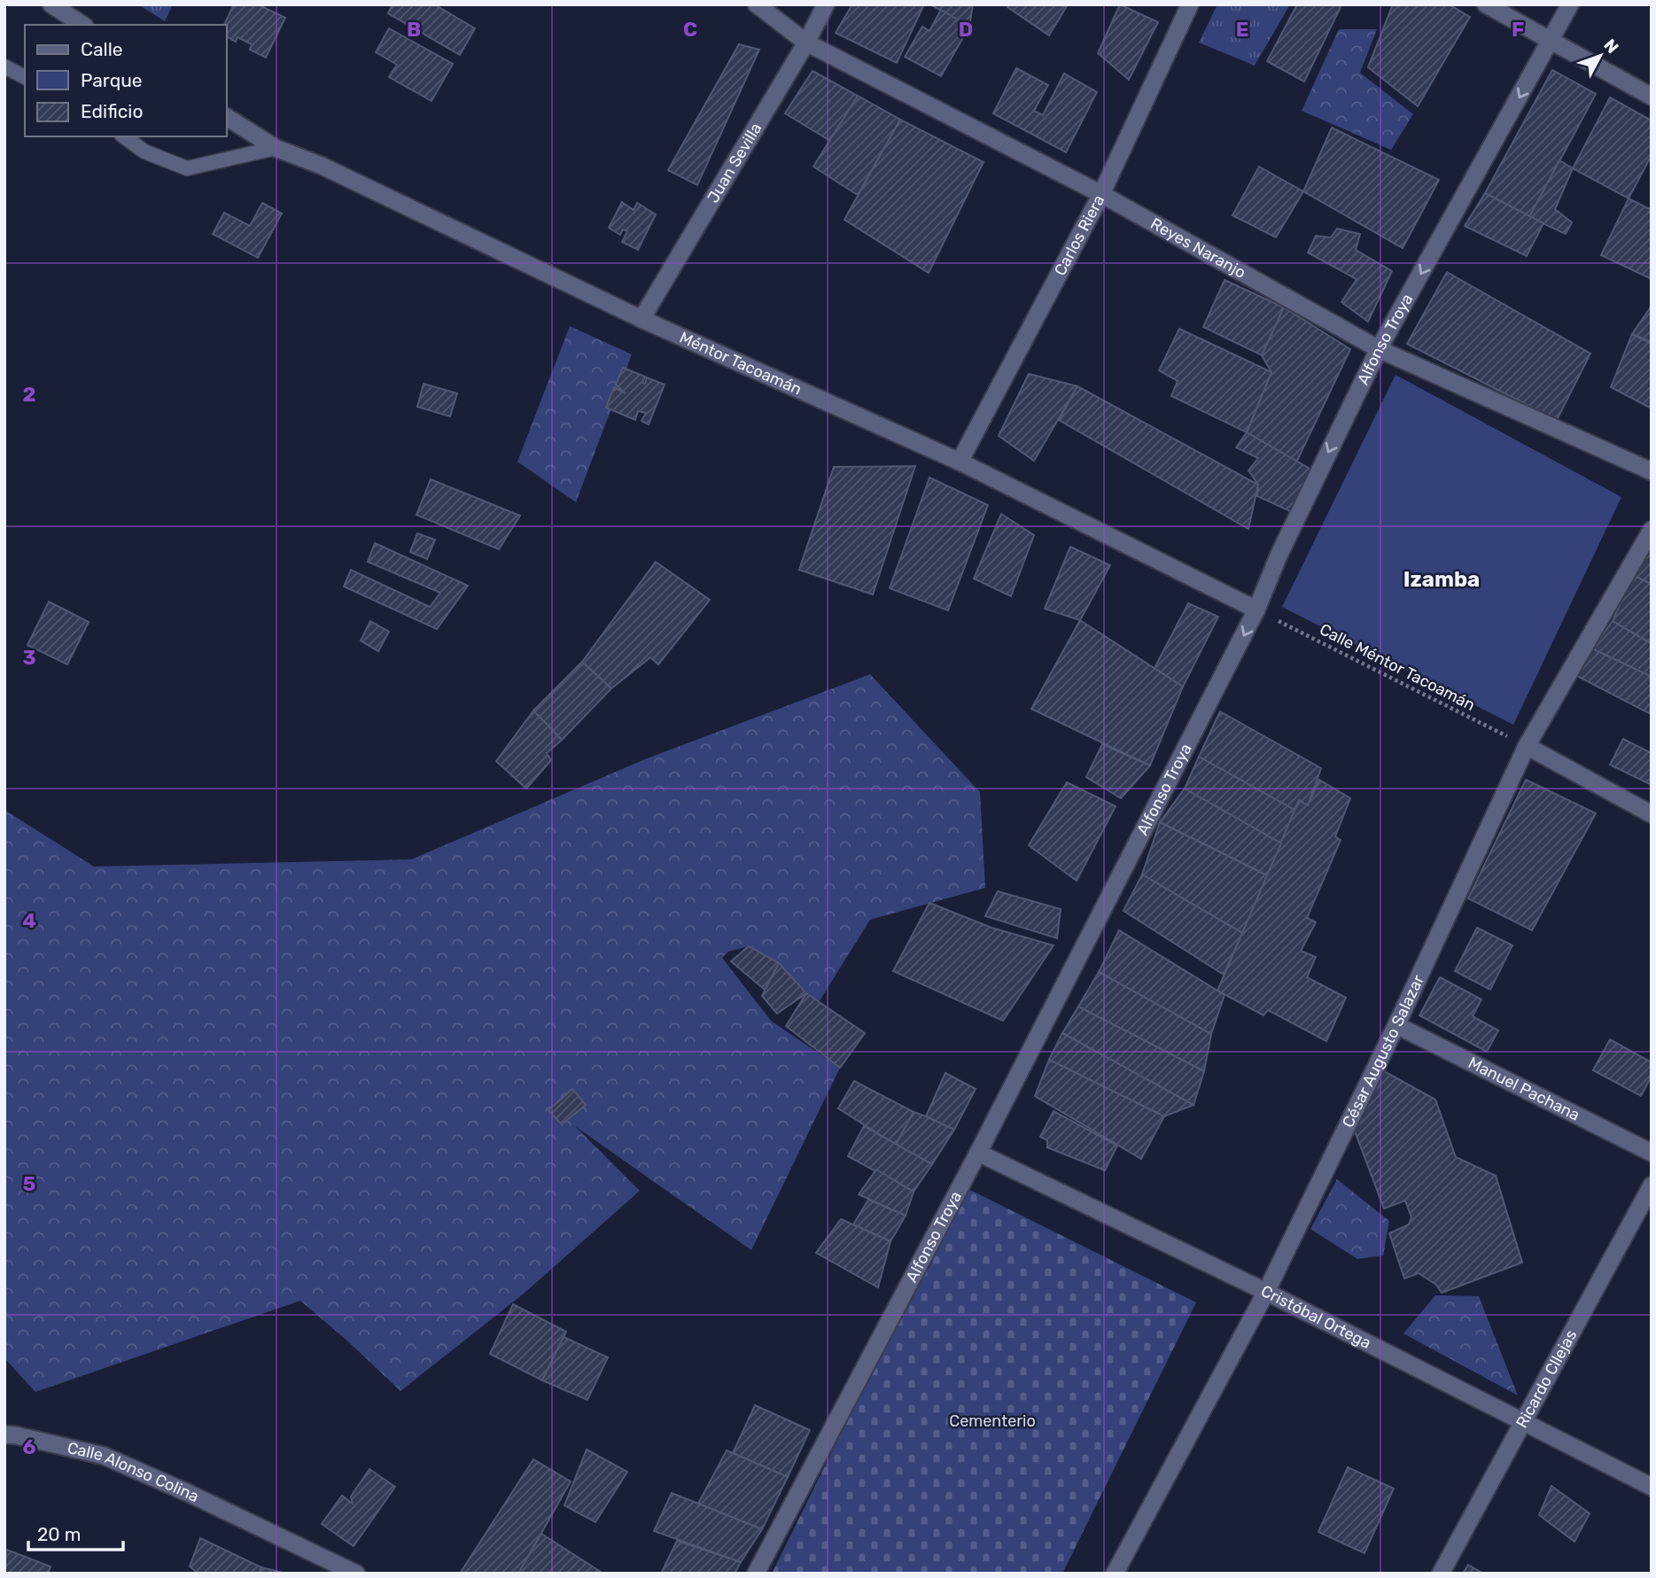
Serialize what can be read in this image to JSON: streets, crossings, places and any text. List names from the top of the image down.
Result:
{
  "streets": {
    "street": [
      "Juan Sevilla",
      "Carlos Riera",
      "Reyes Naranjo",
      "Alfonso Troya",
      "Méntor Tacoamán",
      "César Augusto Salazar",
      "Manuel Pachana",
      "Cristóbal Ortega",
      "Ricardo Cllejas",
      "Calle Alonso Colina"
    ],
    "path": ["Calle Méntor Tacoamán"]
  },
  "crossings": [
    ["Juan Sevilla", "Reyes Naranjo"],
    ["Juan Sevilla", "Méntor Tacoamán"],
    ["Carlos Riera", "Reyes Naranjo"],
    ["Carlos Riera", "Méntor Tacoamán"],
    ["Reyes Naranjo", "Alfonso Troya"],
    ["Alfonso Troya", "Méntor Tacoamán"],
    ["Alfonso Troya", "Calle Méntor Tacoamán"],
    ["Alfonso Troya", "Cristóbal Ortega"],
    ["Méntor Tacoamán", "Calle Méntor Tacoamán"],
    ["Calle Méntor Tacoamán", "César Augusto Salazar"],
    ["César Augusto Salazar", "Manuel Pachana"],
    ["César Augusto Salazar", "Cristóbal Ortega"],
    ["Cristóbal Ortega", "Ricardo Cllejas"]
  ],
  "one_way": ["Alfonso Troya"],
  "districts": ["Izamba"],
  "parks": ["Cementerio"],
  "legend": ["Calle", "Parque", "Edificio"],
  "scale_bar": "20 m",
  "north": "top right",
  "grid": {
    "columns": [
      "B",
      "C",
      "D",
      "E",
      "F"
    ],
    "rows": [
      "2",
      "3",
      "4",
      "5",
      "6"
    ]
  }
}
